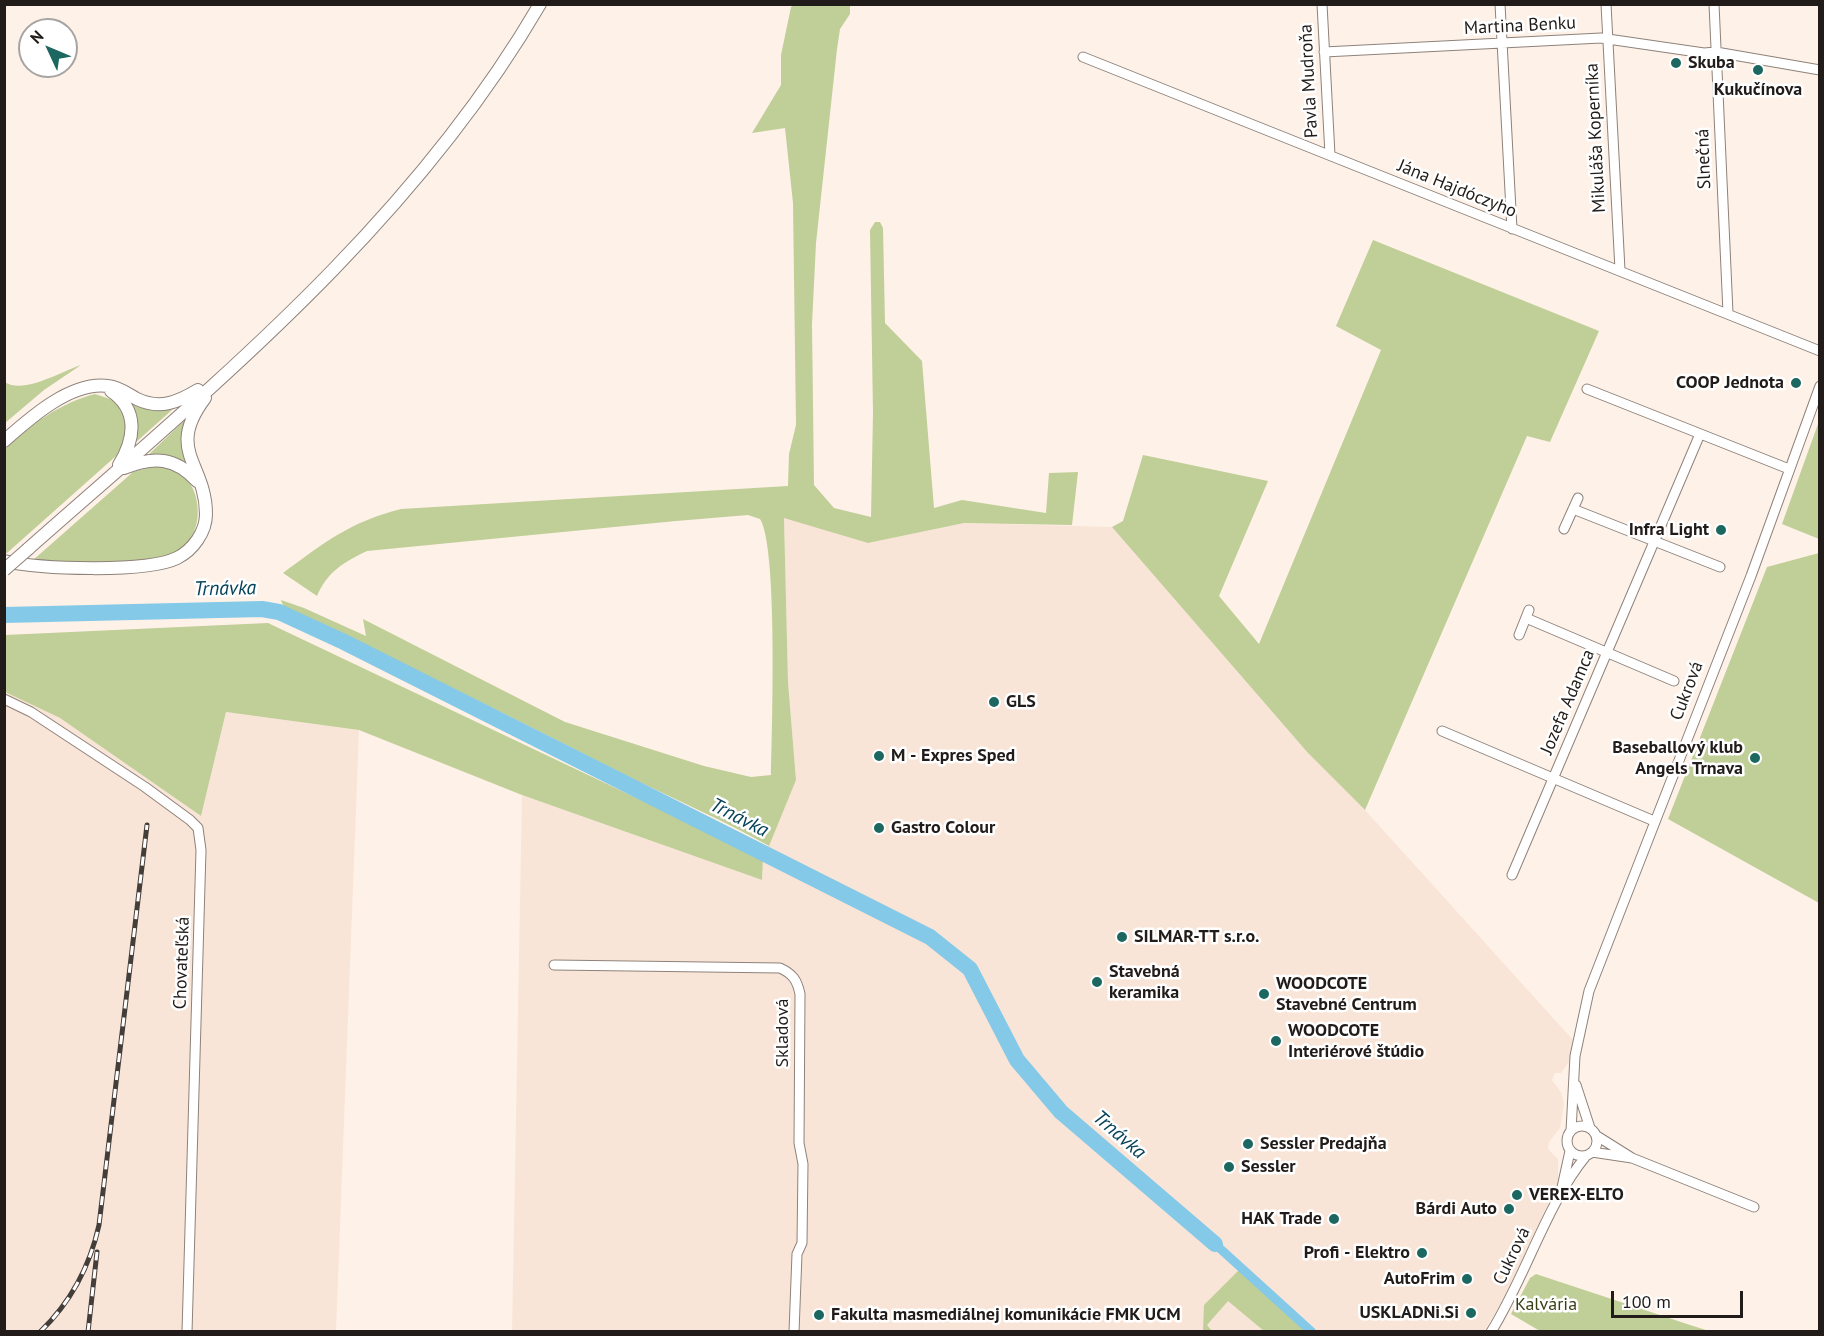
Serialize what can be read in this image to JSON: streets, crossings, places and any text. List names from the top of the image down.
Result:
{
  "streets": {
    "street": [
      "Martina Benku",
      "Pavla Mudroňa",
      "Mikuláša Koperníka",
      "Slnečná",
      "Jána Hajdóczyho",
      "Cukrová",
      "Jozefa Adamca",
      "Chovateľská",
      "Skladová"
    ]
  },
  "crossings": [
    ["Martina Benku", "Pavla Mudroňa"],
    ["Martina Benku", "Mikuláša Koperníka"],
    ["Martina Benku", "Slnečná"],
    ["Pavla Mudroňa", "Jána Hajdóczyho"],
    ["Mikuláša Koperníka", "Jána Hajdóczyho"],
    ["Slnečná", "Jána Hajdóczyho"]
  ],
  "water": ["Trnávka"],
  "parks": ["Kalvária"],
  "places": [
    "Skuba",
    "Kukučínova",
    "COOP Jednota",
    "Infra Light",
    "GLS",
    "M - Expres Sped",
    "Baseballový klub Angels Trnava",
    "Gastro Colour",
    "SILMAR-TT s.r.o.",
    "Stavebná keramika",
    "WOODCOTE Stavebné Centrum",
    "WOODCOTE Interiérové štúdio",
    "Sessler Predajňa",
    "Sessler",
    "VEREX-ELTO",
    "Bárdi Auto",
    "HAK Trade",
    "Profi - Elektro",
    "AutoFrim",
    "USKLADNi.Si",
    "Fakulta masmediálnej komunikácie FMK UCM"
  ],
  "scale_bar": "100 m",
  "north": "top left"
}
